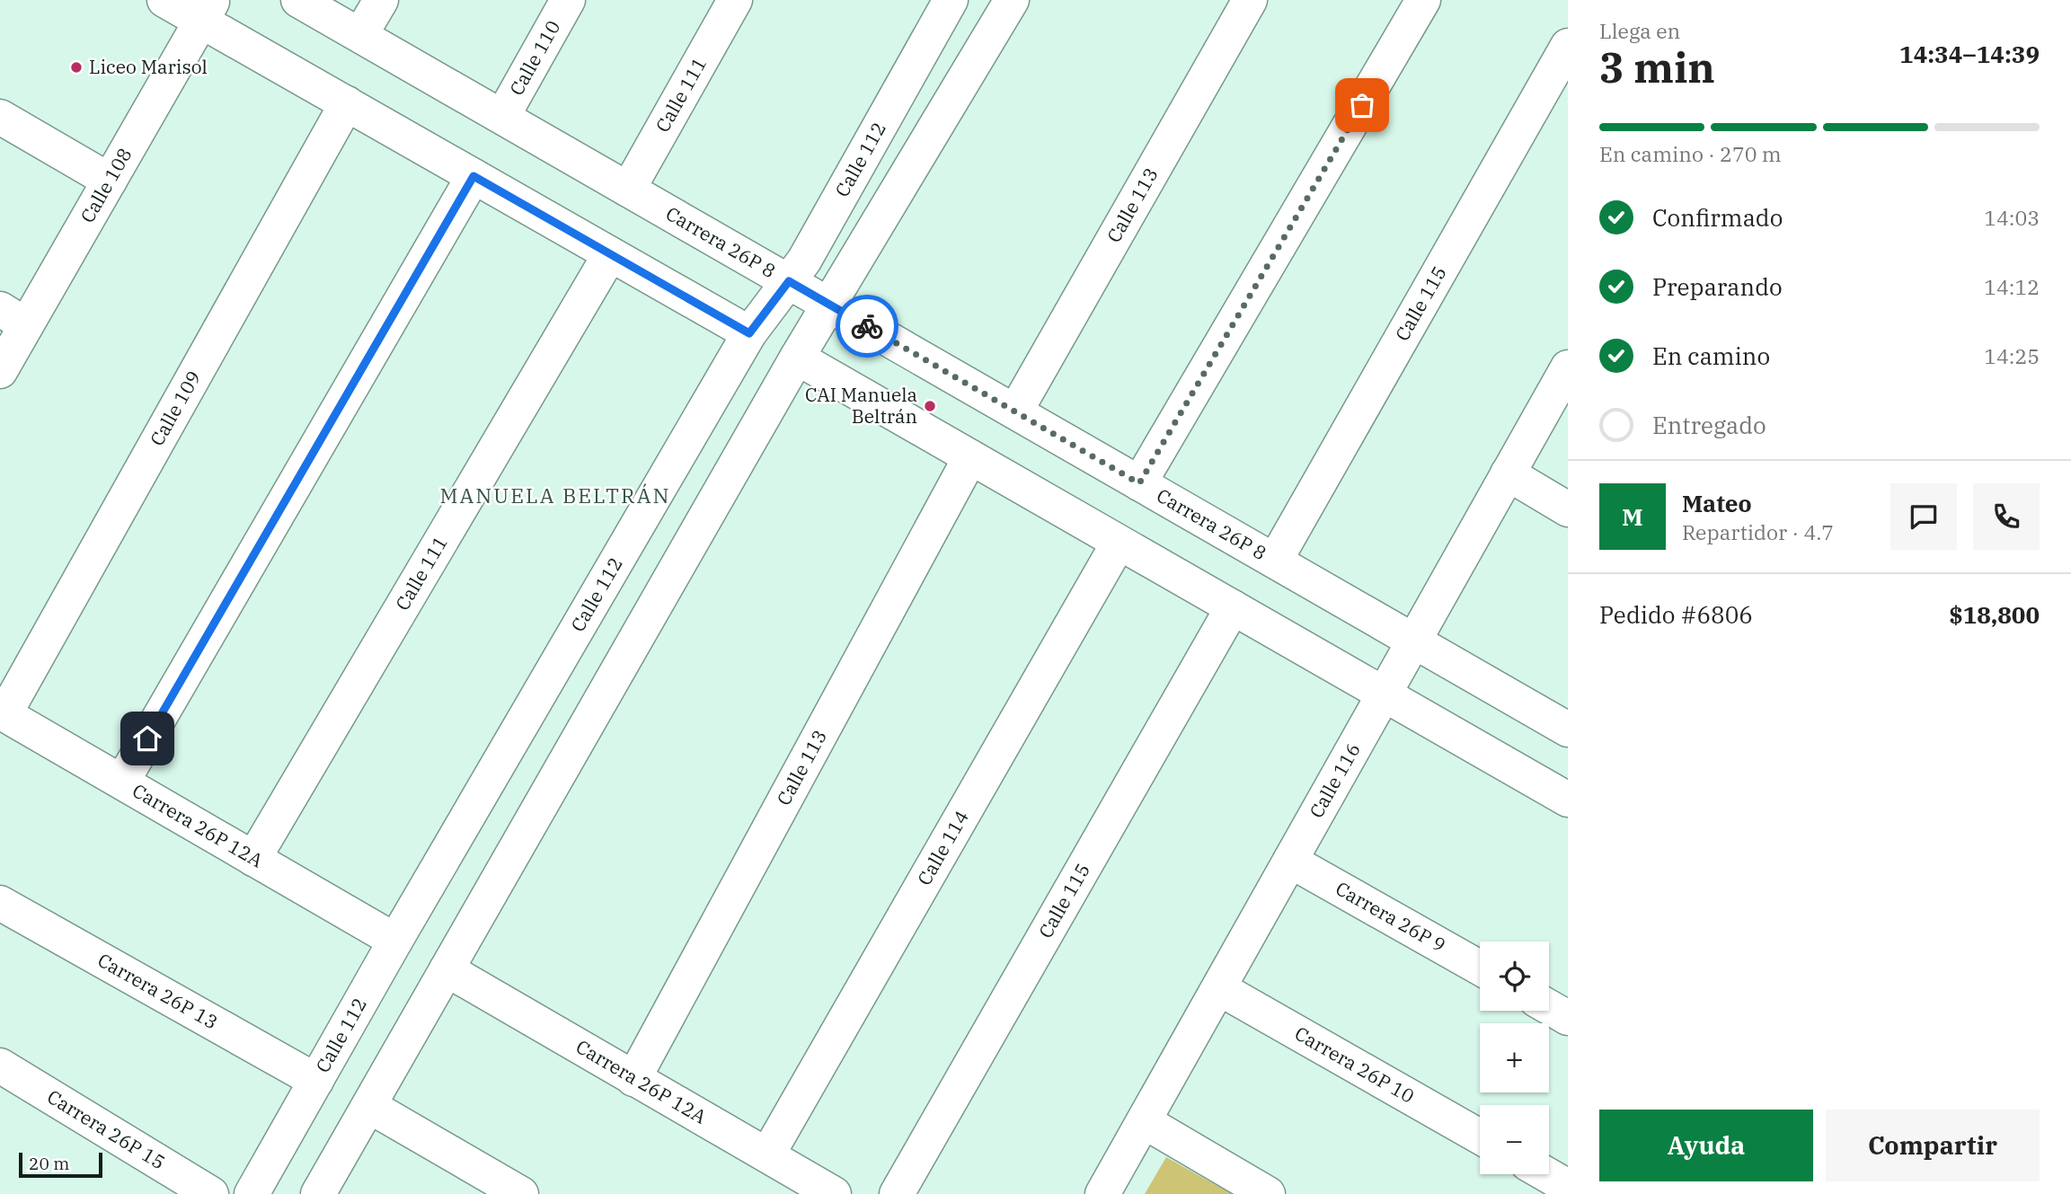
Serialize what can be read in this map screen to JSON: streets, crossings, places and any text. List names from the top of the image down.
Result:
{
  "streets": {
    "street": [
      "Calle 110",
      "Calle 111",
      "Calle 112",
      "Calle 108",
      "Calle 113",
      "Carrera 26P 8",
      "Calle 115",
      "Calle 109",
      "Calle 116",
      "Carrera 26P 12A",
      "Calle 114",
      "Carrera 26P 9",
      "Carrera 26P 13",
      "Carrera 26P 10",
      "Carrera 26P 15"
    ]
  },
  "crossings": [
    ["Calle 110", "Carrera 26P 8"],
    ["Calle 111", "Carrera 26P 8"],
    ["Calle 111", "Carrera 26P 12A"],
    ["Calle 112", "Carrera 26P 8"],
    ["Calle 112", "Carrera 26P 12A"],
    ["Calle 112", "Carrera 26P 13"],
    ["Calle 113", "Carrera 26P 8"],
    ["Calle 113", "Carrera 26P 12A"],
    ["Carrera 26P 8", "Calle 115"],
    ["Carrera 26P 8", "Calle 116"],
    ["Calle 109", "Carrera 26P 12A"],
    ["Calle 116", "Carrera 26P 9"],
    ["Calle 116", "Carrera 26P 10"],
    ["Carrera 26P 12A", "Calle 114"]
  ],
  "districts": ["MANUELA BELTRÁN"],
  "places": ["Liceo Marisol", "CAI Manuela Beltrán"],
  "scale_bar": "20 m",
  "page": {
    "heading": ["3 min", "Llega en", "14:34–14:39"],
    "panel": [
      "Mateo",
      "Repartidor · 4.7",
      "Pedido #6806",
      "$18,800"
    ],
    "bar": "En camino · 270 m",
    "list": [
      ["Confirmado", "14:03"],
      ["Preparando", "14:12"],
      ["En camino", "14:25"],
      "Entregado"
    ],
    "round": "M",
    "map_buttons": ["+", "−"],
    "buttons": ["Ayuda", "Compartir"],
    "scale": "20 m"
  }
}
